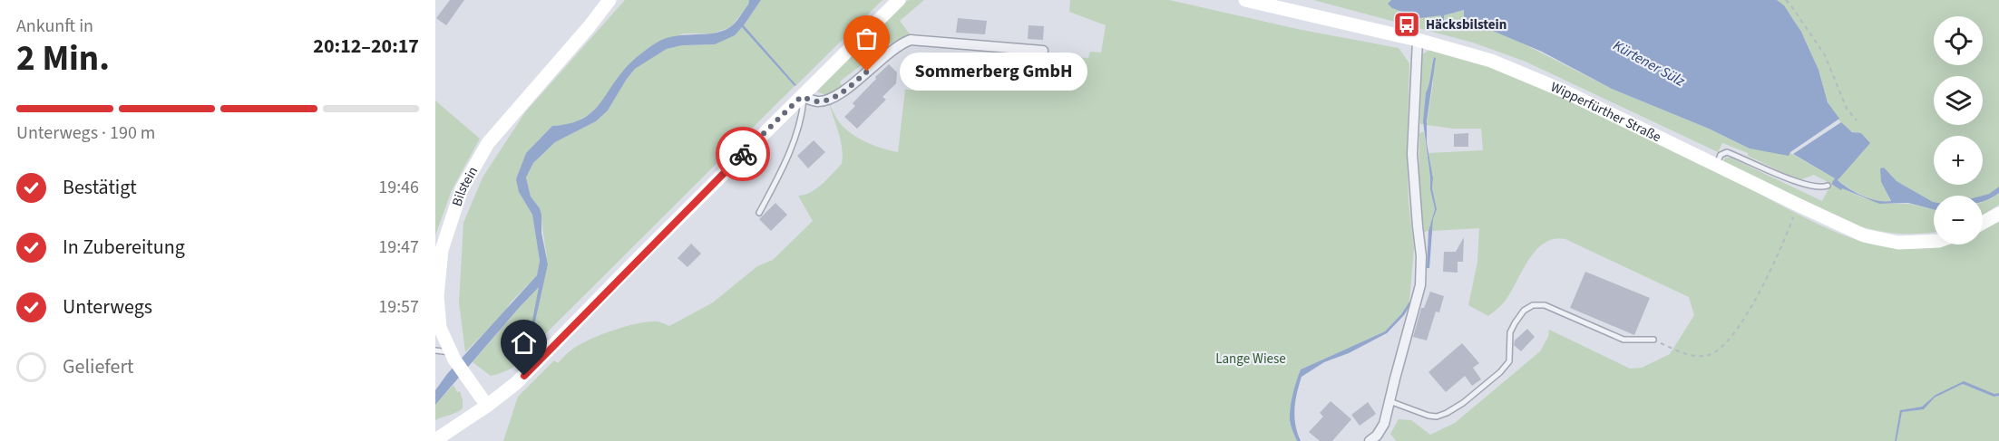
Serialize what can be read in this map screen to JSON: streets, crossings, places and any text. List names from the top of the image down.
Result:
{
  "streets": {
    "main road": ["Wipperfürther Straße", "Bilstein"]
  },
  "water": ["Kürtener Sülz"],
  "parks": ["Lange Wiese"],
  "places": {
    "bus stop": ["Häcksbilstein"],
    "other": ["Sommerberg GmbH"]
  },
  "page": {
    "heading": ["2 Min.", "Ankunft in", "20:12–20:17"],
    "map_buttons": ["+", "−"],
    "bubble": "Sommerberg GmbH",
    "bar": "Unterwegs · 190 m",
    "list": [
      ["Bestätigt", "19:46"],
      ["In Zubereitung", "19:47"],
      ["Unterwegs", "19:57"],
      "Geliefert"
    ]
  }
}
